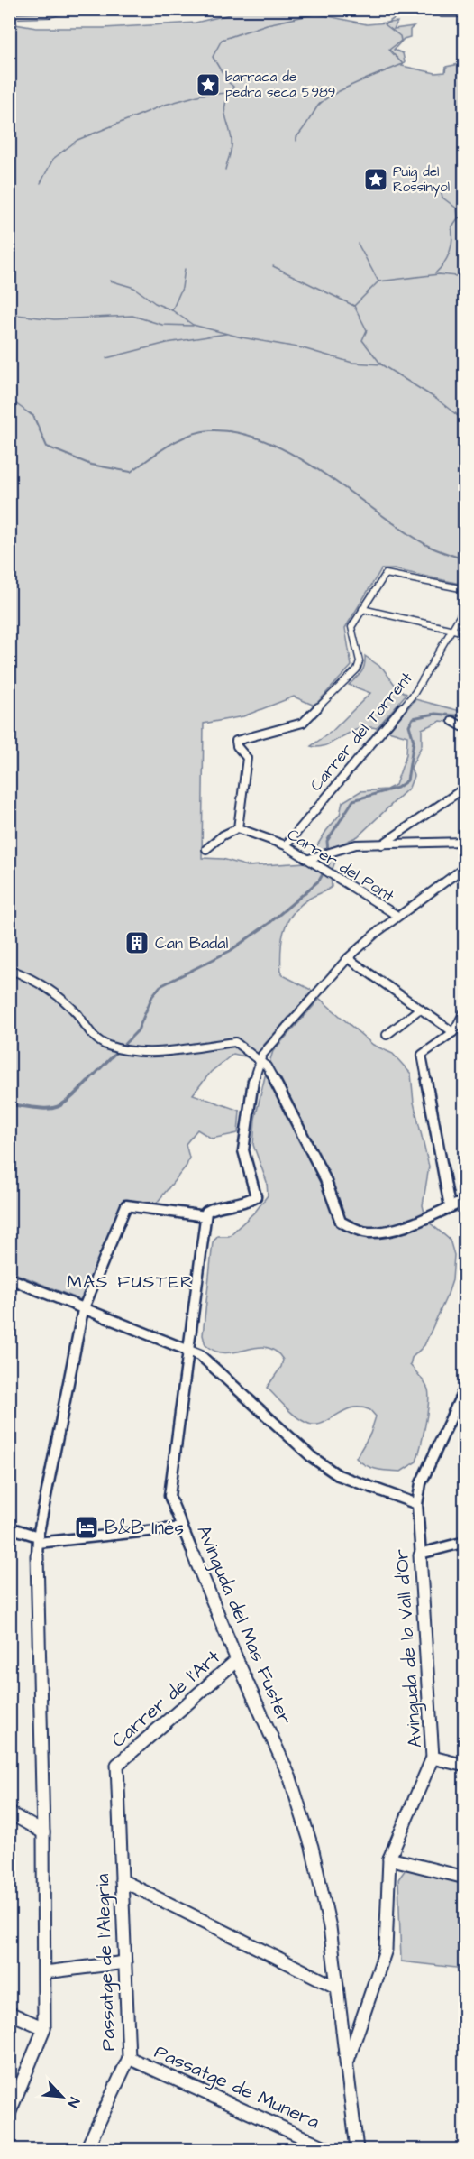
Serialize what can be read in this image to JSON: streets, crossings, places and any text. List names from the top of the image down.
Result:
{
  "streets": {
    "street": [
      "Carrer del Torrent",
      "Carrer del Pont",
      "Avinguda del Mas Fuster",
      "Avinguda de la Vall d'Or",
      "Carrer de l'Art",
      "Passatge de l'Alegria",
      "Passatge de Munera"
    ]
  },
  "crossings": [
    ["Carrer del Torrent", "Carrer del Pont"],
    ["Avinguda del Mas Fuster", "Avinguda de la Vall d'Or"],
    ["Avinguda del Mas Fuster", "Carrer de l'Art"],
    ["Carrer de l'Art", "Passatge de l'Alegria"],
    ["Passatge de l'Alegria", "Passatge de Munera"]
  ],
  "districts": ["MAS FUSTER"],
  "places": {
    "place": ["barraca de pedra seca 5989", "Puig del Rossinyol"],
    "building": ["Can Badal"],
    "hotel": ["B&B Inés"]
  },
  "north": "bottom right"
}
